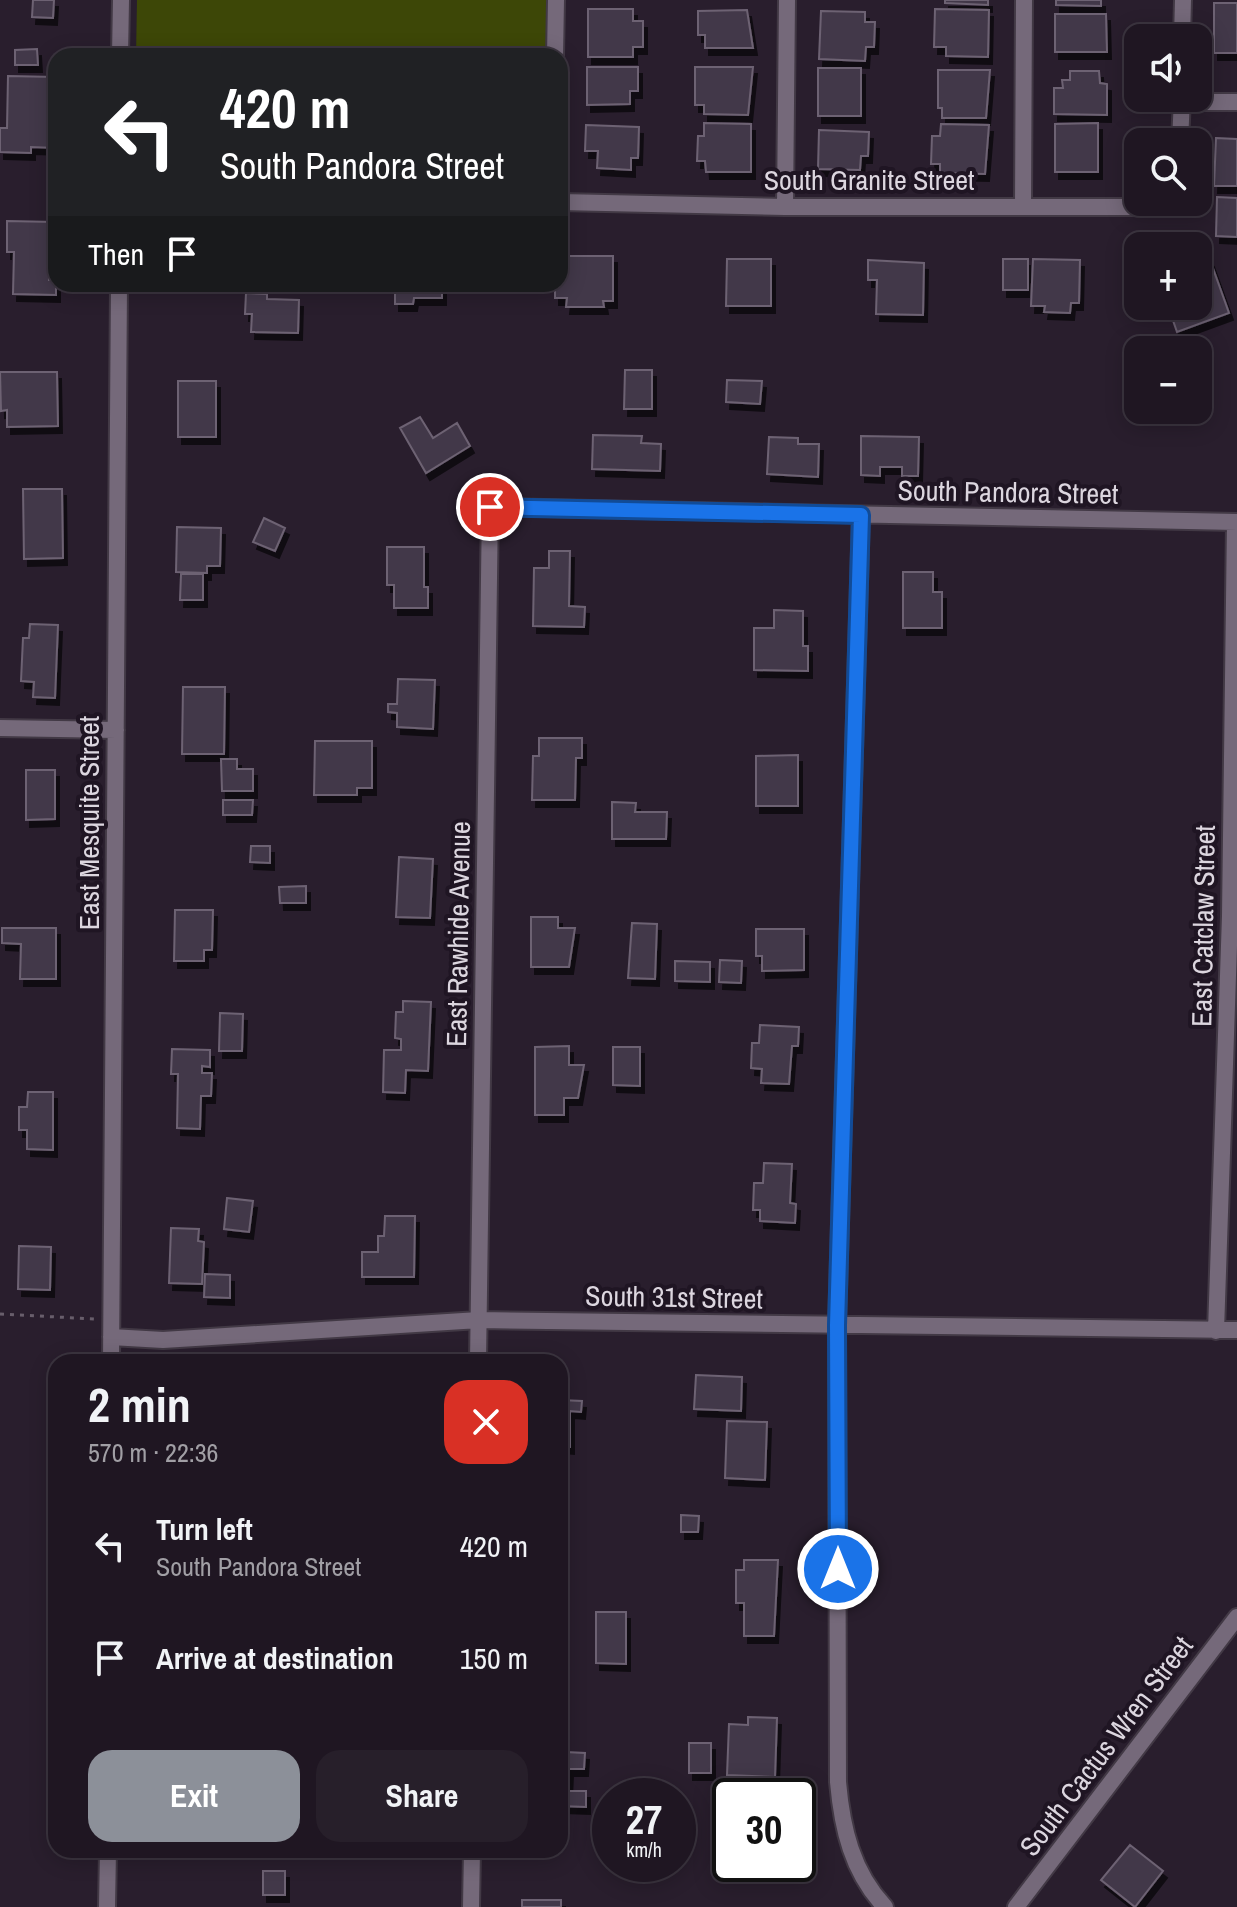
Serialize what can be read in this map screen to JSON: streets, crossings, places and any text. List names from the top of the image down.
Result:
{
  "streets": {
    "street": [
      "South Granite Street",
      "South Pandora Street",
      "East Mesquite Street",
      "East Catclaw Street",
      "East Rawhide Avenue",
      "South 31st Street",
      "South Cactus Wren Street"
    ]
  },
  "crossings": [
    ["South Pandora Street", "East Catclaw Street"],
    ["South Pandora Street", "East Rawhide Avenue"],
    ["East Mesquite Street", "South 31st Street"],
    ["East Catclaw Street", "South 31st Street"],
    ["East Rawhide Avenue", "South 31st Street"]
  ],
  "page": {
    "map_buttons": ["+", "−"],
    "turn": ["420 m", "South Pandora Street"],
    "then": "Then",
    "heading": ["2 min", "570 m · 22:36"],
    "list": [
      {
        "name": "Turn left",
        "note": "South Pandora Street",
        "value": "420 m"
      },
      {
        "name": "Arrive at destination",
        "value": "150 m"
      }
    ],
    "buttons": ["Exit", "Share"],
    "speed": "27 km/h",
    "limit": "30"
  }
}
